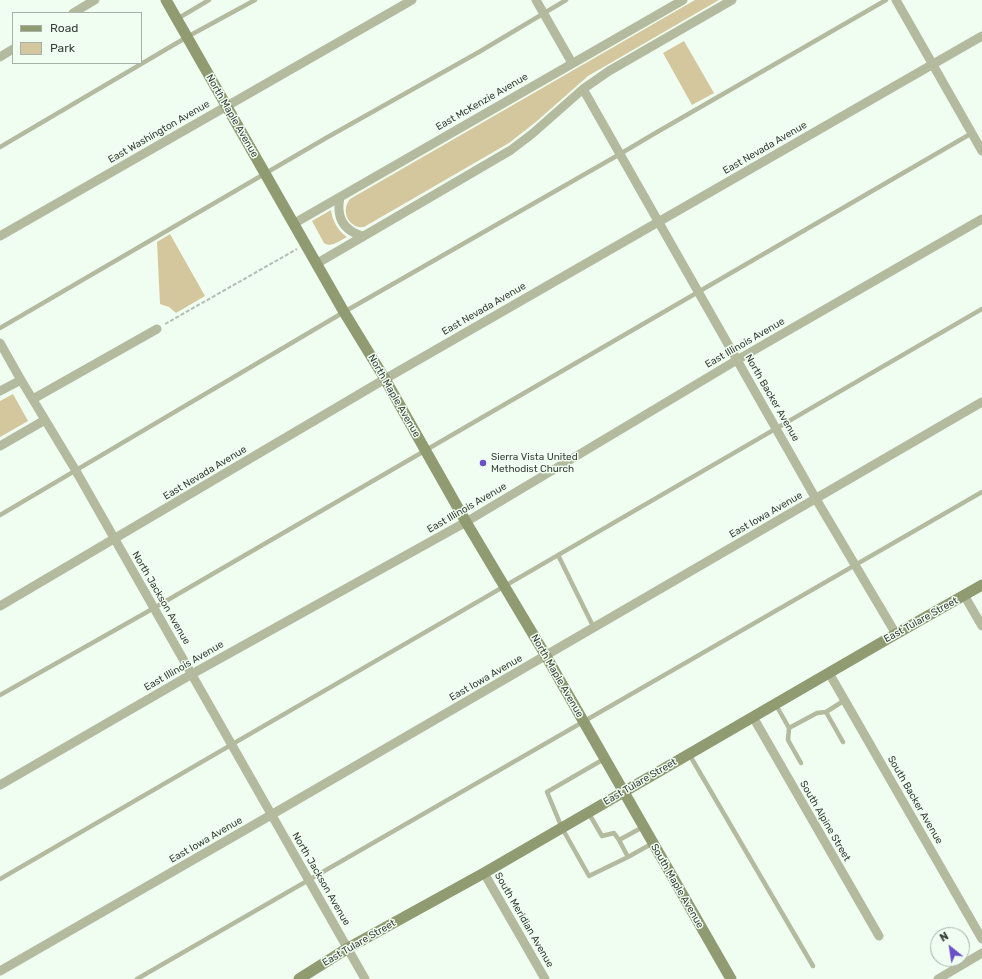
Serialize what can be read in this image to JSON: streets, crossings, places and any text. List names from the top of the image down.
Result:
{
  "streets": {
    "main road": ["North Maple Avenue", "East Tulare Street", "South Maple Avenue"],
    "street": [
      "East McKenzie Avenue",
      "East Washington Avenue",
      "East Nevada Avenue",
      "East Illinois Avenue",
      "North Backer Avenue",
      "East Iowa Avenue",
      "North Jackson Avenue",
      "South Backer Avenue",
      "South Alpine Street",
      "South Meridian Avenue"
    ]
  },
  "crossings": [
    ["East McKenzie Avenue", "North Maple Avenue"],
    ["North Maple Avenue", "East Washington Avenue"],
    ["North Maple Avenue", "East Nevada Avenue"],
    ["North Maple Avenue", "East Illinois Avenue"],
    ["North Maple Avenue", "East Iowa Avenue"],
    ["North Maple Avenue", "East Tulare Street"],
    ["North Maple Avenue", "South Maple Avenue"],
    ["East Nevada Avenue", "North Backer Avenue"],
    ["East Nevada Avenue", "North Jackson Avenue"],
    ["East Illinois Avenue", "North Backer Avenue"],
    ["East Illinois Avenue", "North Jackson Avenue"],
    ["North Backer Avenue", "East Iowa Avenue"],
    ["North Backer Avenue", "East Tulare Street"],
    ["East Iowa Avenue", "North Jackson Avenue"],
    ["North Jackson Avenue", "East Tulare Street"],
    ["East Tulare Street", "South Backer Avenue"],
    ["East Tulare Street", "South Alpine Street"],
    ["East Tulare Street", "South Maple Avenue"],
    ["East Tulare Street", "South Meridian Avenue"]
  ],
  "places": ["Sierra Vista United Methodist Church"],
  "legend": ["Road", "Park"],
  "north": "top left"
}
